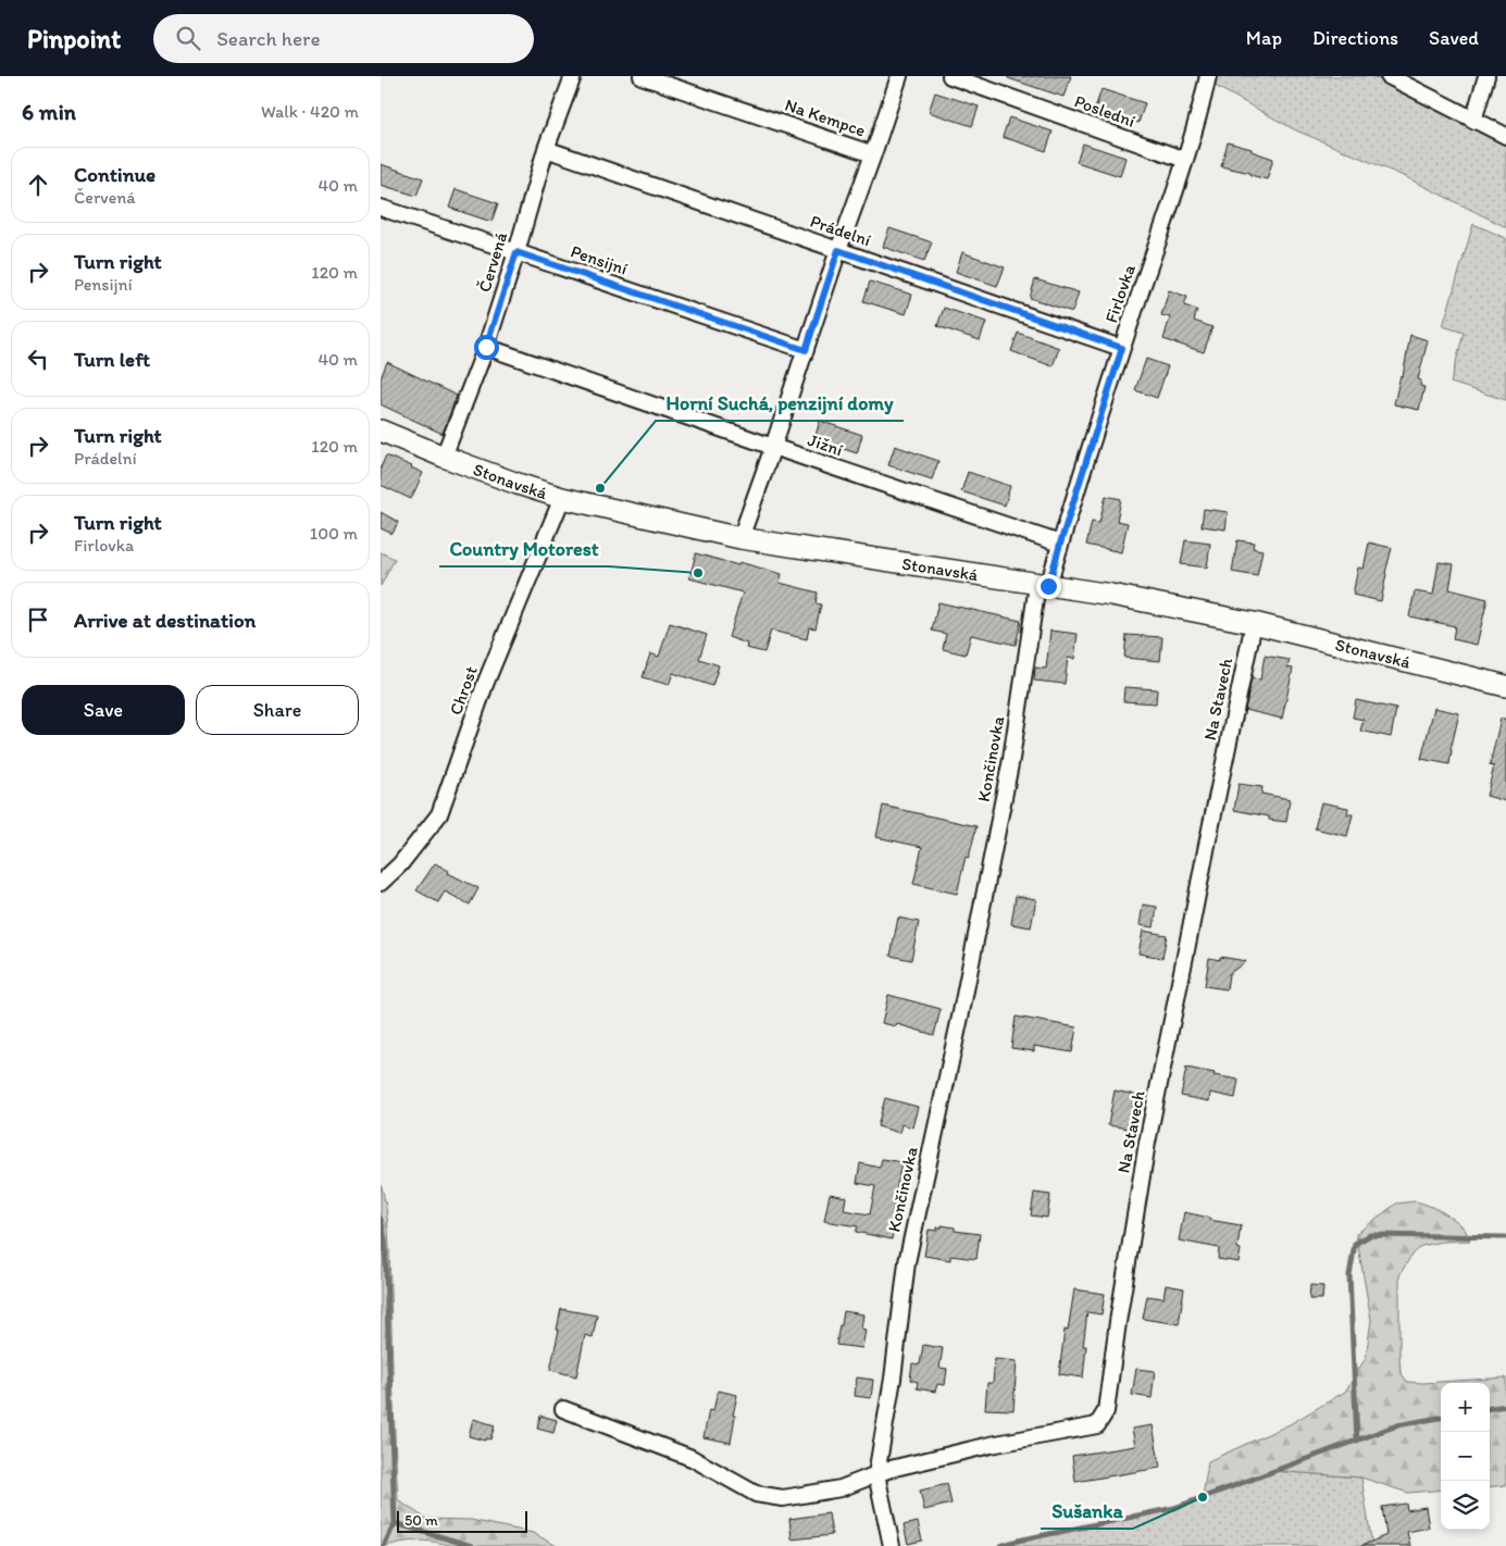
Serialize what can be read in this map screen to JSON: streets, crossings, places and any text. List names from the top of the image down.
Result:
{
  "streets": {
    "main road": ["Stonavská"],
    "street": [
      "Poslední",
      "Na Kempce",
      "Prádelní",
      "Pensijní",
      "Červená",
      "Firlovka",
      "Jižní",
      "Chrost",
      "Na Stavech",
      "Končinovka"
    ]
  },
  "crossings": [
    ["Poslední", "Firlovka"],
    ["Prádelní", "Červená"],
    ["Prádelní", "Firlovka"],
    ["Pensijní", "Červená"],
    ["Červená", "Jižní"],
    ["Červená", "Stonavská"],
    ["Firlovka", "Jižní"],
    ["Firlovka", "Stonavská"],
    ["Firlovka", "Končinovka"],
    ["Stonavská", "Chrost"],
    ["Stonavská", "Na Stavech"],
    ["Stonavská", "Končinovka"],
    ["Na Stavech", "Končinovka"]
  ],
  "places": ["Horní Suchá, penzijní domy", "Country Motorest", "Sušanka"],
  "scale_bar": "50 m",
  "page": {
    "header": "Pinpoint",
    "search": "Search here",
    "nav": ["Map", "Directions", "Saved"],
    "heading": ["6 min", "Walk · 420 m"],
    "list": [
      ["Continue", "Červená", "40 m"],
      ["Turn right", "Pensijní", "120 m"],
      ["Turn left", "40 m"],
      ["Turn right", "Prádelní", "120 m"],
      ["Turn right", "Firlovka", "100 m"],
      "Arrive at destination"
    ],
    "buttons": ["Save", "Share"],
    "map_buttons": ["+", "−"],
    "scale": "50 m"
  }
}
